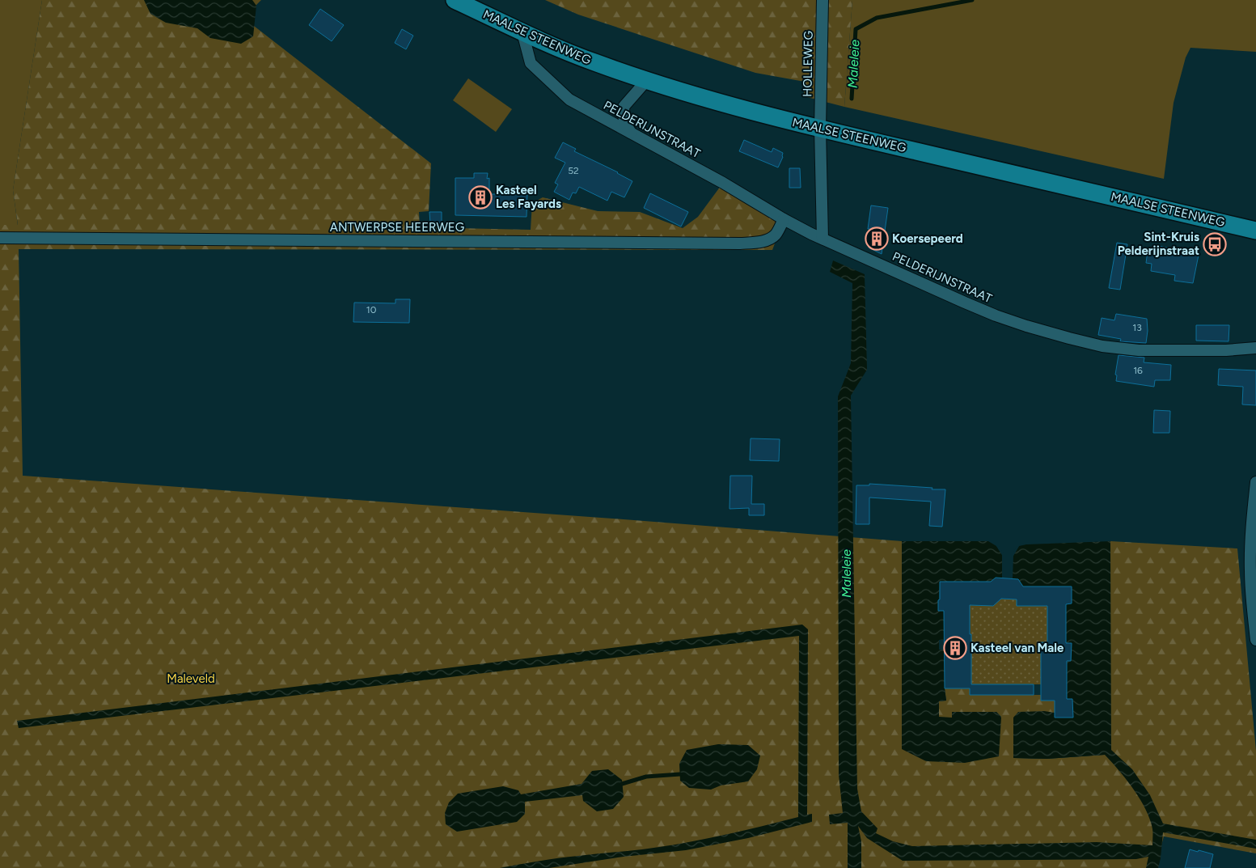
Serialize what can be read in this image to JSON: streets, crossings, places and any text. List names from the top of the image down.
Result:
{
  "streets": {
    "main road": ["MAALSE STEENWEG"],
    "street": ["HOLLEWEG", "PELDERIJNSTRAAT", "ANTWERPSE HEERWEG"]
  },
  "crossings": [
    ["MAALSE STEENWEG", "HOLLEWEG"],
    ["MAALSE STEENWEG", "PELDERIJNSTRAAT"],
    ["HOLLEWEG", "PELDERIJNSTRAAT"],
    ["PELDERIJNSTRAAT", "ANTWERPSE HEERWEG"]
  ],
  "water": ["Maleleie"],
  "parks": ["Maleveld"],
  "places": {
    "building": ["Kasteel Les Fayards", "Koersepeerd", "Kasteel van Male"],
    "bus stop": ["Sint-Kruis Pelderijnstraat"]
  },
  "house_numbers": [
    "52",
    "10",
    "13",
    "16"
  ]
}
